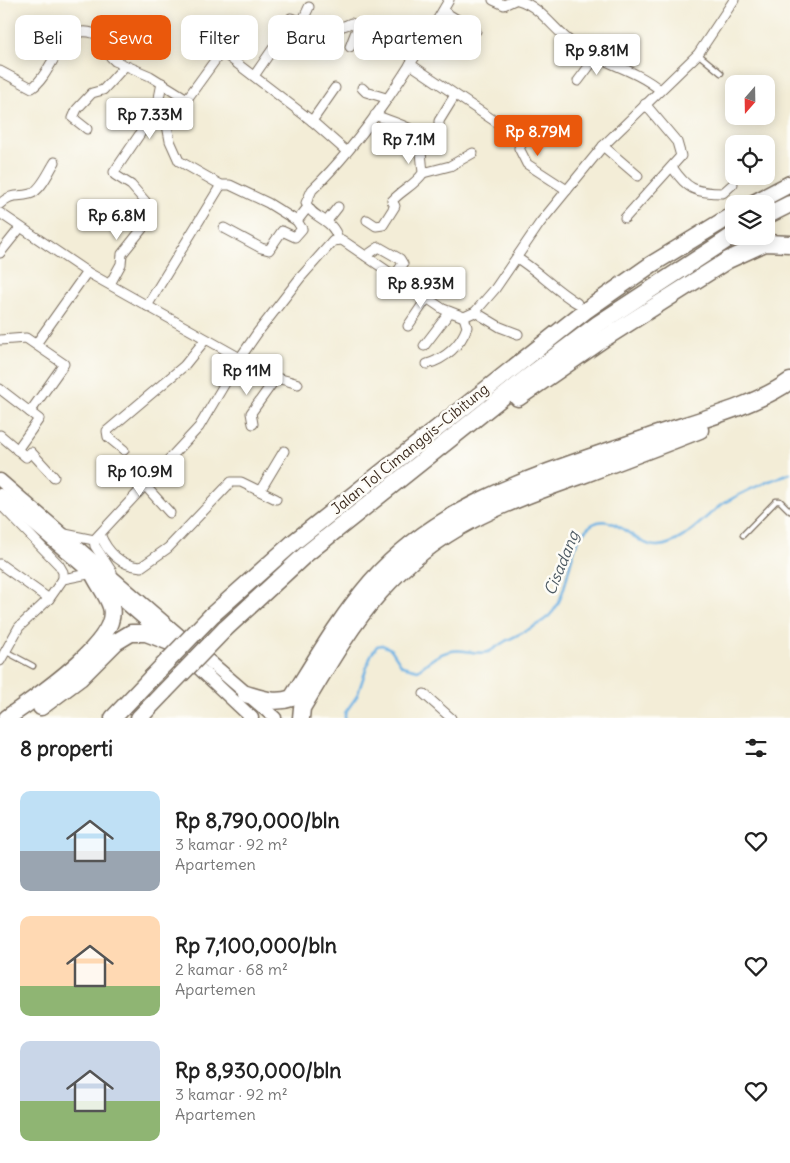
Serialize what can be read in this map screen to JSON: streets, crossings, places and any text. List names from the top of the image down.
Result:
{
  "streets": {
    "highway": ["Jalan Tol Cimanggis–Cibitung"]
  },
  "water": ["Cisadang"],
  "north": "bottom",
  "page": {
    "chip": [
      "Beli",
      "Sewa",
      "Filter",
      "Baru",
      "Apartemen"
    ],
    "price": [
      "Rp 9.81M",
      "Rp 7.33M",
      "Rp 8.79M",
      "Rp 7.1M",
      "Rp 6.8M",
      "Rp 8.93M",
      "Rp 11M",
      "Rp 10.9M"
    ],
    "heading": "8 properti",
    "list": [
      {
        "name": "Rp 8,790,000/bln",
        "note": "3 kamar · 92 m² · Apartemen"
      },
      {
        "name": "Rp 7,100,000/bln",
        "note": "2 kamar · 68 m² · Apartemen"
      },
      {
        "name": "Rp 8,930,000/bln",
        "note": "3 kamar · 92 m² · Apartemen"
      }
    ]
  }
}
